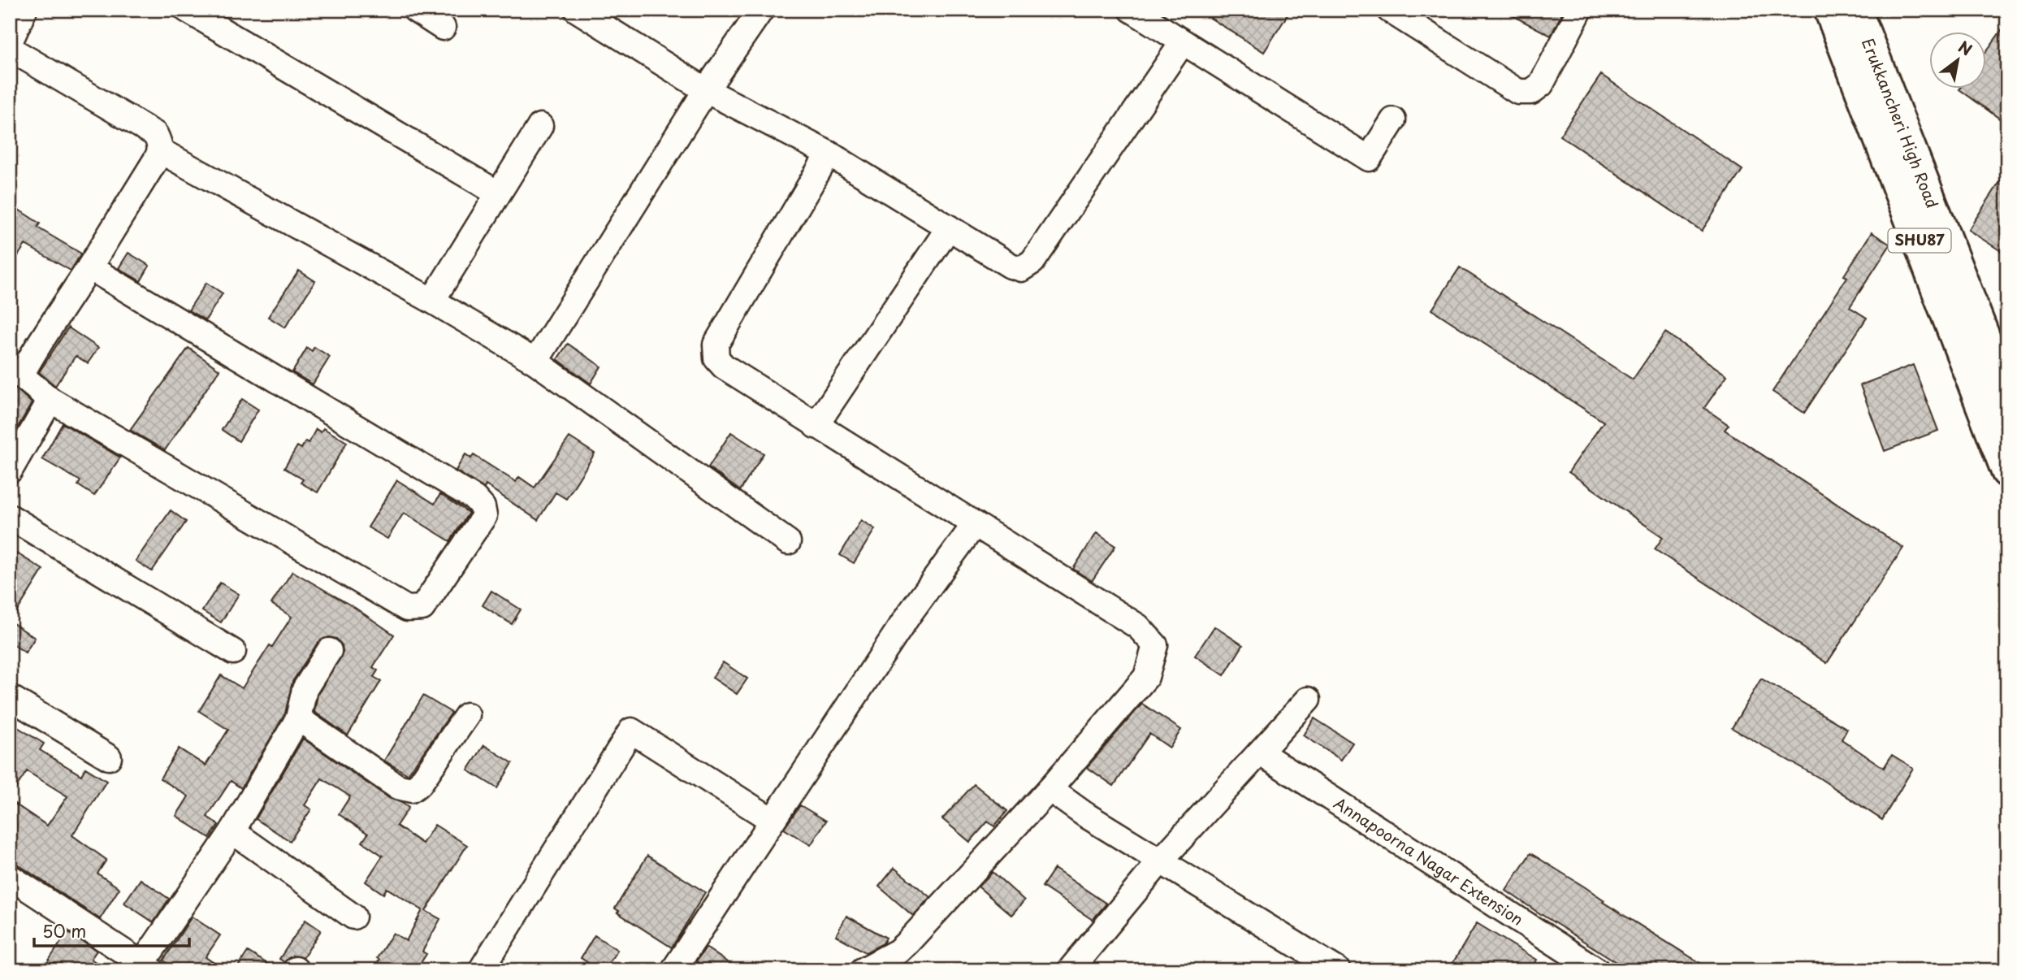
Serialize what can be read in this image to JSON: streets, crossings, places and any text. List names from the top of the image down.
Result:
{
  "streets": {
    "main road": ["Erukkancheri High Road", "SHU87"],
    "street": ["Annapoorna Nagar Extension"]
  },
  "scale_bar": "50 m",
  "north": "top right"
}
